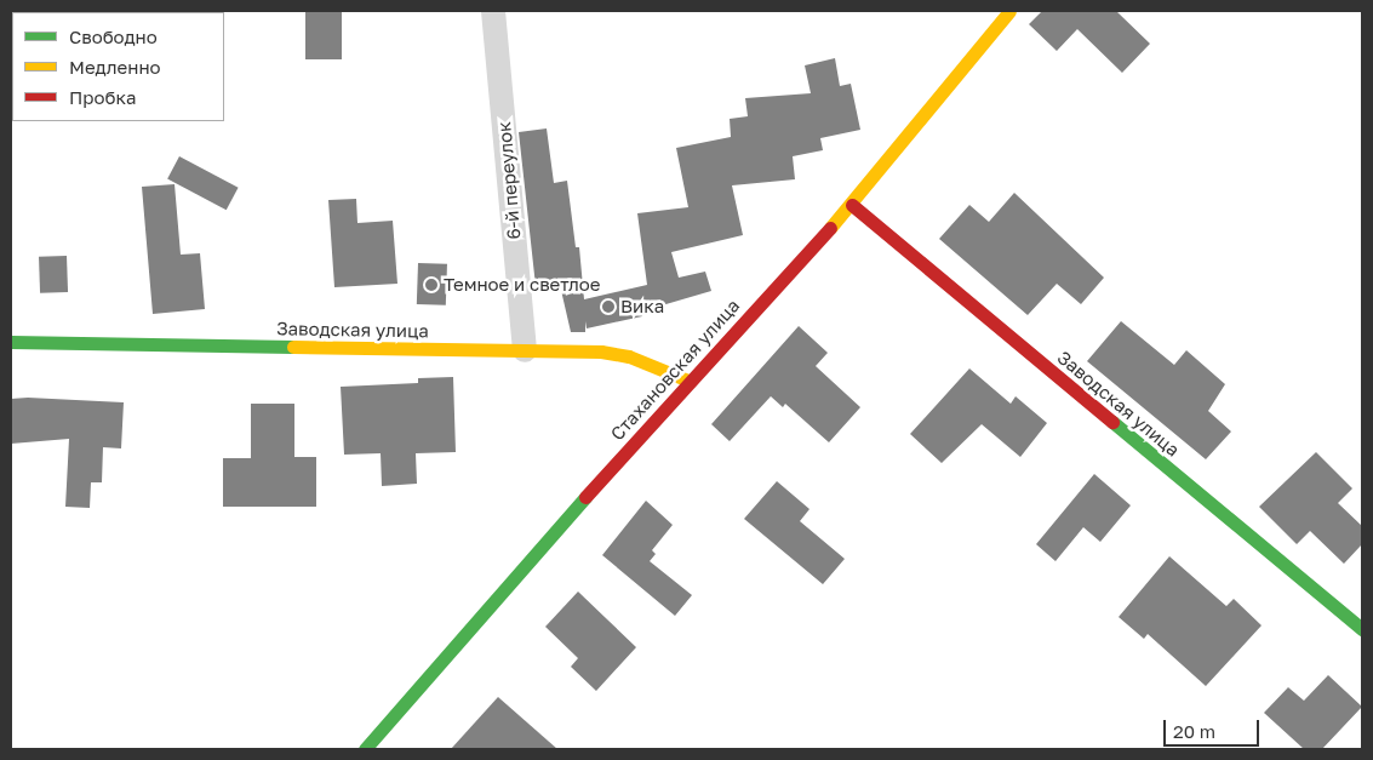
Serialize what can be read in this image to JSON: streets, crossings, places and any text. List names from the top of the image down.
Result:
{
  "streets": {
    "street": ["6-й переулок", "Заводская улица", "Стахановская улица"]
  },
  "crossings": [
    ["6-й переулок", "Заводская улица"],
    ["Заводская улица", "Стахановская улица"]
  ],
  "places": ["Темное и светлое", "Вика"],
  "legend": ["Свободно", "Медленно", "Пробка"],
  "scale_bar": "20 m"
}
